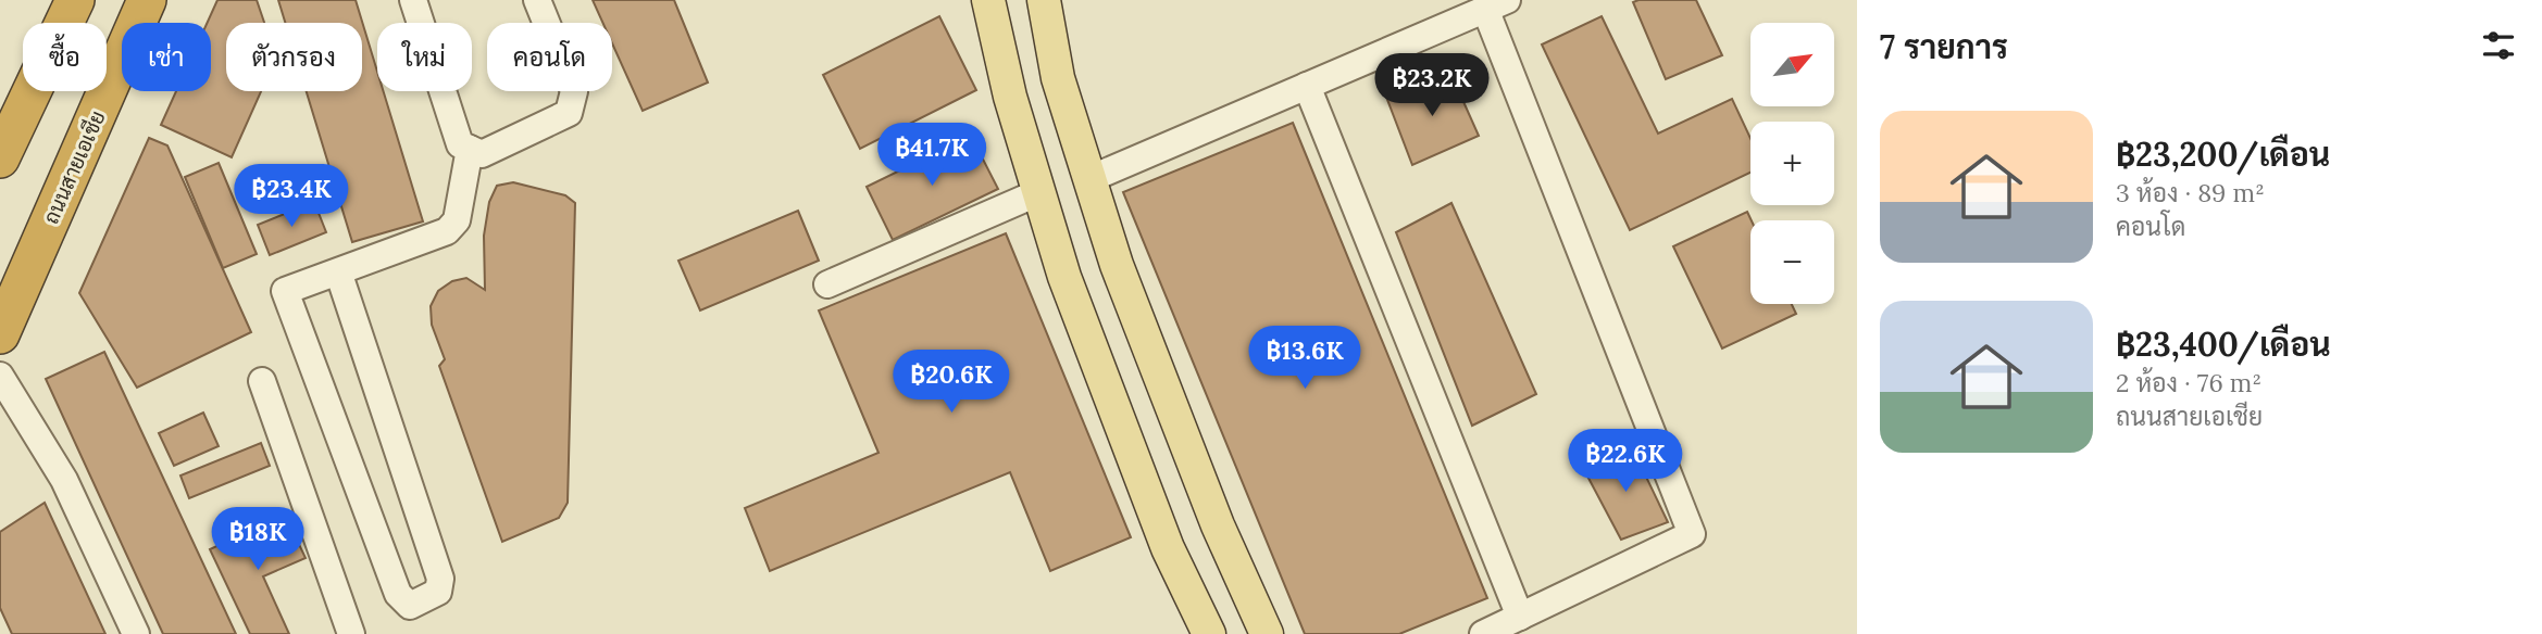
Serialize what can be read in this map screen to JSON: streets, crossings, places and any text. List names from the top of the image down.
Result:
{
  "streets": {
    "highway": ["ถนนสายเอเชีย"]
  },
  "north": "top right",
  "page": {
    "heading": "7 รายการ",
    "map_buttons": ["+", "−"],
    "chip": [
      "ซื้อ",
      "เช่า",
      "ตัวกรอง",
      "ใหม่",
      "คอนโด"
    ],
    "price": [
      "฿23.2K",
      "฿41.7K",
      "฿23.4K",
      "฿13.6K",
      "฿20.6K",
      "฿22.6K",
      "฿18K"
    ],
    "list": [
      {
        "name": "฿23,200/เดือน",
        "note": "3 ห้อง · 89 m² · คอนโด"
      },
      {
        "name": "฿23,400/เดือน",
        "note": "2 ห้อง · 76 m² · ถนนสายเอเชีย"
      }
    ]
  }
}
